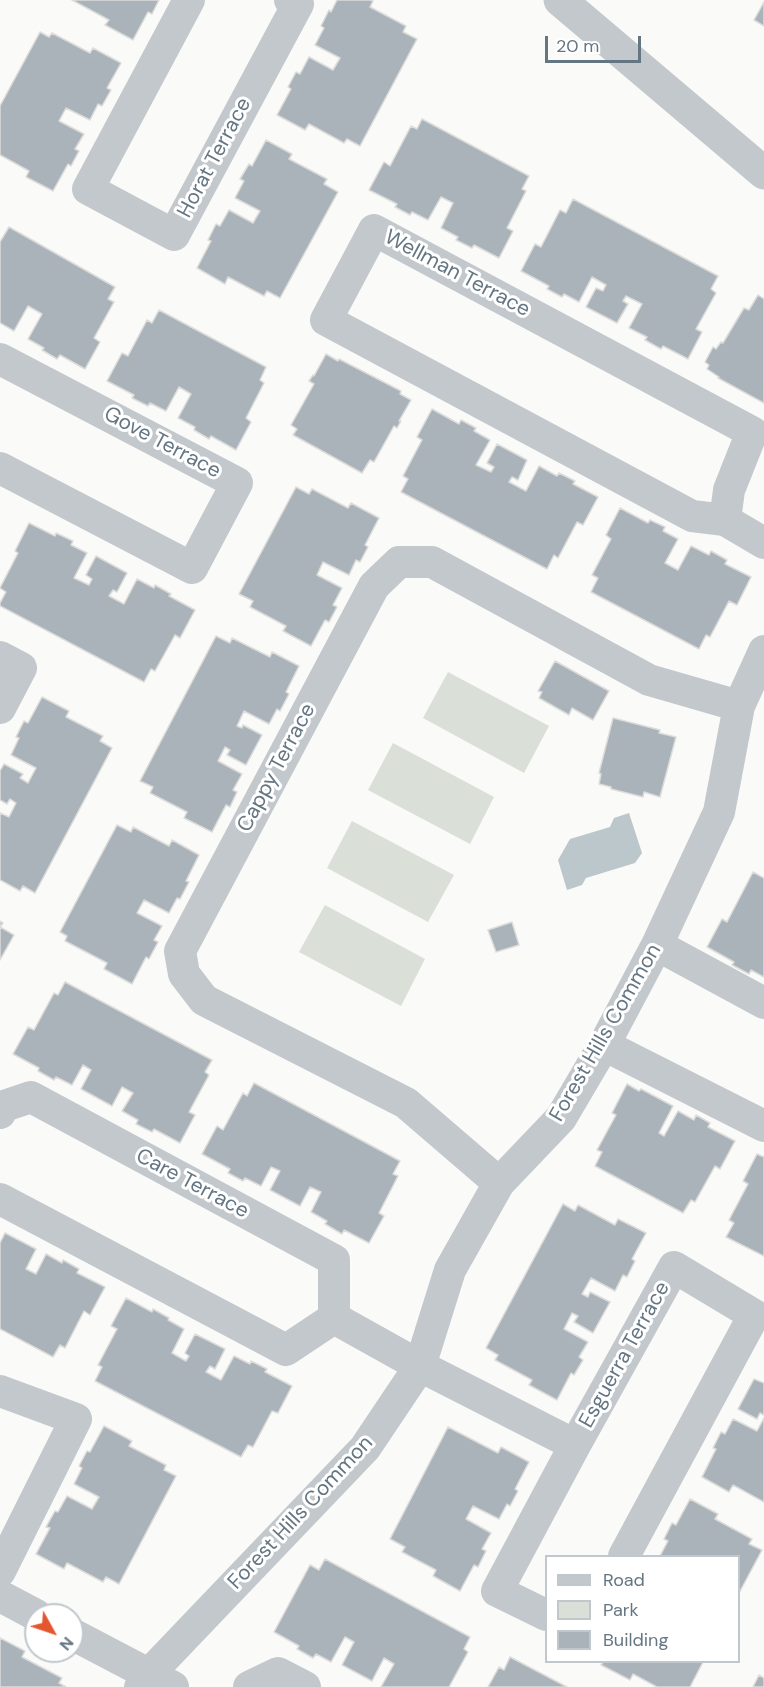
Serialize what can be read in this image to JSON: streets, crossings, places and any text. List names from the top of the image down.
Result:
{
  "streets": {
    "street": [
      "Horat Terrace",
      "Wellman Terrace",
      "Gove Terrace",
      "Cappy Terrace",
      "Forest Hills Common",
      "Care Terrace",
      "Esguerra Terrace"
    ]
  },
  "crossings": [
    ["Cappy Terrace", "Forest Hills Common"]
  ],
  "legend": ["Road", "Park", "Building"],
  "scale_bar": "20 m",
  "north": "bottom right"
}
